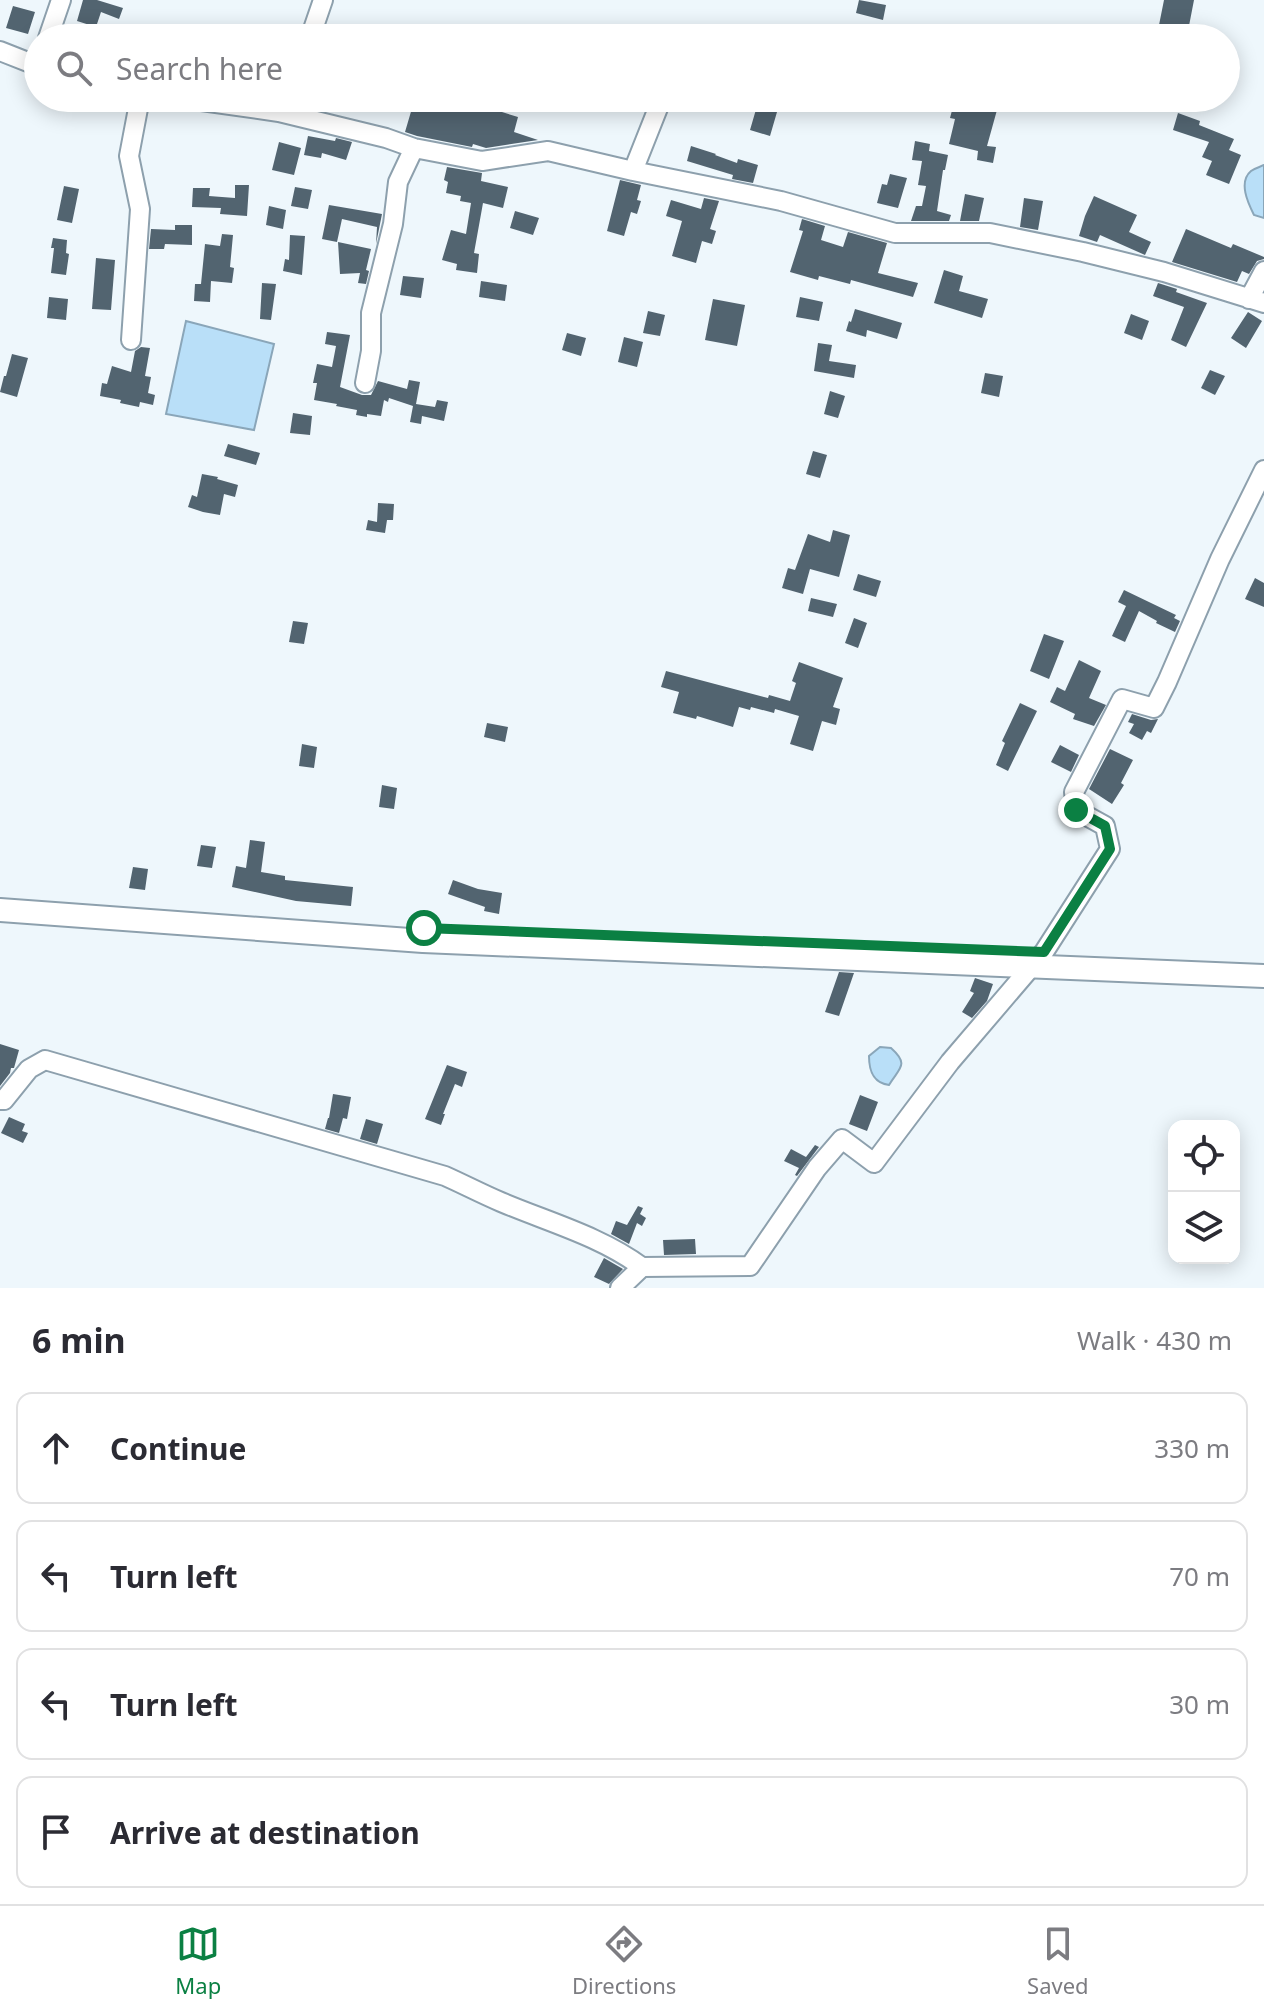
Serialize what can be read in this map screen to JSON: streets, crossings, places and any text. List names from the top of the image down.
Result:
{
  "page": {
    "search": "Search here",
    "heading": ["6 min", "Walk · 430 m"],
    "list": [
      ["Continue", "330 m"],
      ["Turn left", "70 m"],
      ["Turn left", "30 m"],
      "Arrive at destination"
    ],
    "nav": ["Map", "Directions", "Saved"]
  }
}
